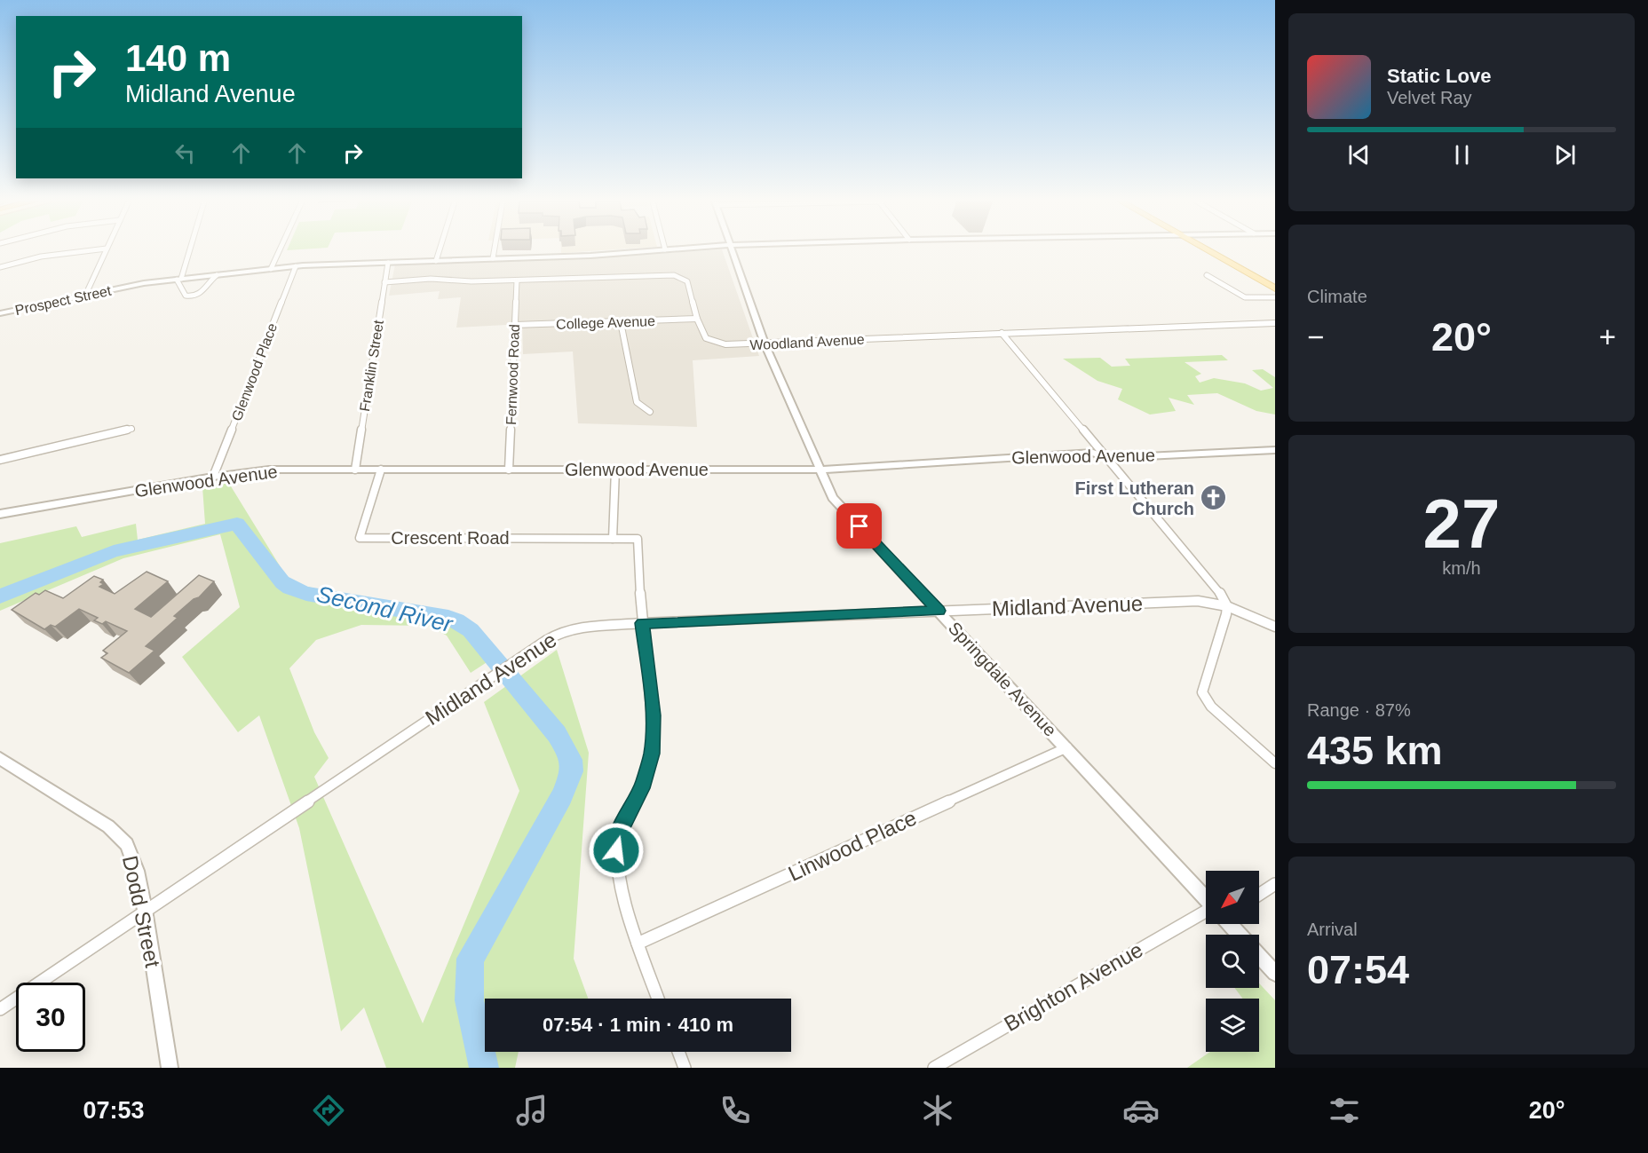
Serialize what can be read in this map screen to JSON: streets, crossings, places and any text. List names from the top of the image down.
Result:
{
  "streets": {
    "street": [
      "Prospect Street",
      "College Avenue",
      "Woodland Avenue",
      "Franklin Street",
      "Glenwood Place",
      "Fernwood Road",
      "Glenwood Avenue",
      "Crescent Road",
      "Midland Avenue",
      "Springdale Avenue",
      "Linwood Place",
      "Dodd Street",
      "Brighton Avenue"
    ]
  },
  "crossings": [
    ["Prospect Street", "Franklin Street"],
    ["Prospect Street", "Glenwood Place"],
    ["College Avenue", "Woodland Avenue"],
    ["College Avenue", "Fernwood Road"],
    ["Woodland Avenue", "Franklin Street"],
    ["Woodland Avenue", "Fernwood Road"],
    ["Woodland Avenue", "Springdale Avenue"],
    ["Franklin Street", "Glenwood Avenue"],
    ["Glenwood Place", "Glenwood Avenue"],
    ["Fernwood Road", "Glenwood Avenue"],
    ["Glenwood Avenue", "Crescent Road"],
    ["Glenwood Avenue", "Springdale Avenue"],
    ["Midland Avenue", "Springdale Avenue"],
    ["Midland Avenue", "Dodd Street"],
    ["Springdale Avenue", "Linwood Place"]
  ],
  "water": ["Second River"],
  "places": {
    "church": ["First Lutheran Church"]
  },
  "north": "bottom left",
  "page": {
    "turn": ["140 m", "Midland Avenue"],
    "song": ["Static Love", "Velvet Ray"],
    "tile": [
      "Climate",
      ["27", "km/h"],
      ["Range · 87%", "435 km"],
      ["Arrival", "07:54"]
    ],
    "heat": ["−", "20°", "+"],
    "limit": "30",
    "trip": "07:54 · 1 min · 410 m",
    "tabs": ["07:53", "20°"]
  }
}
